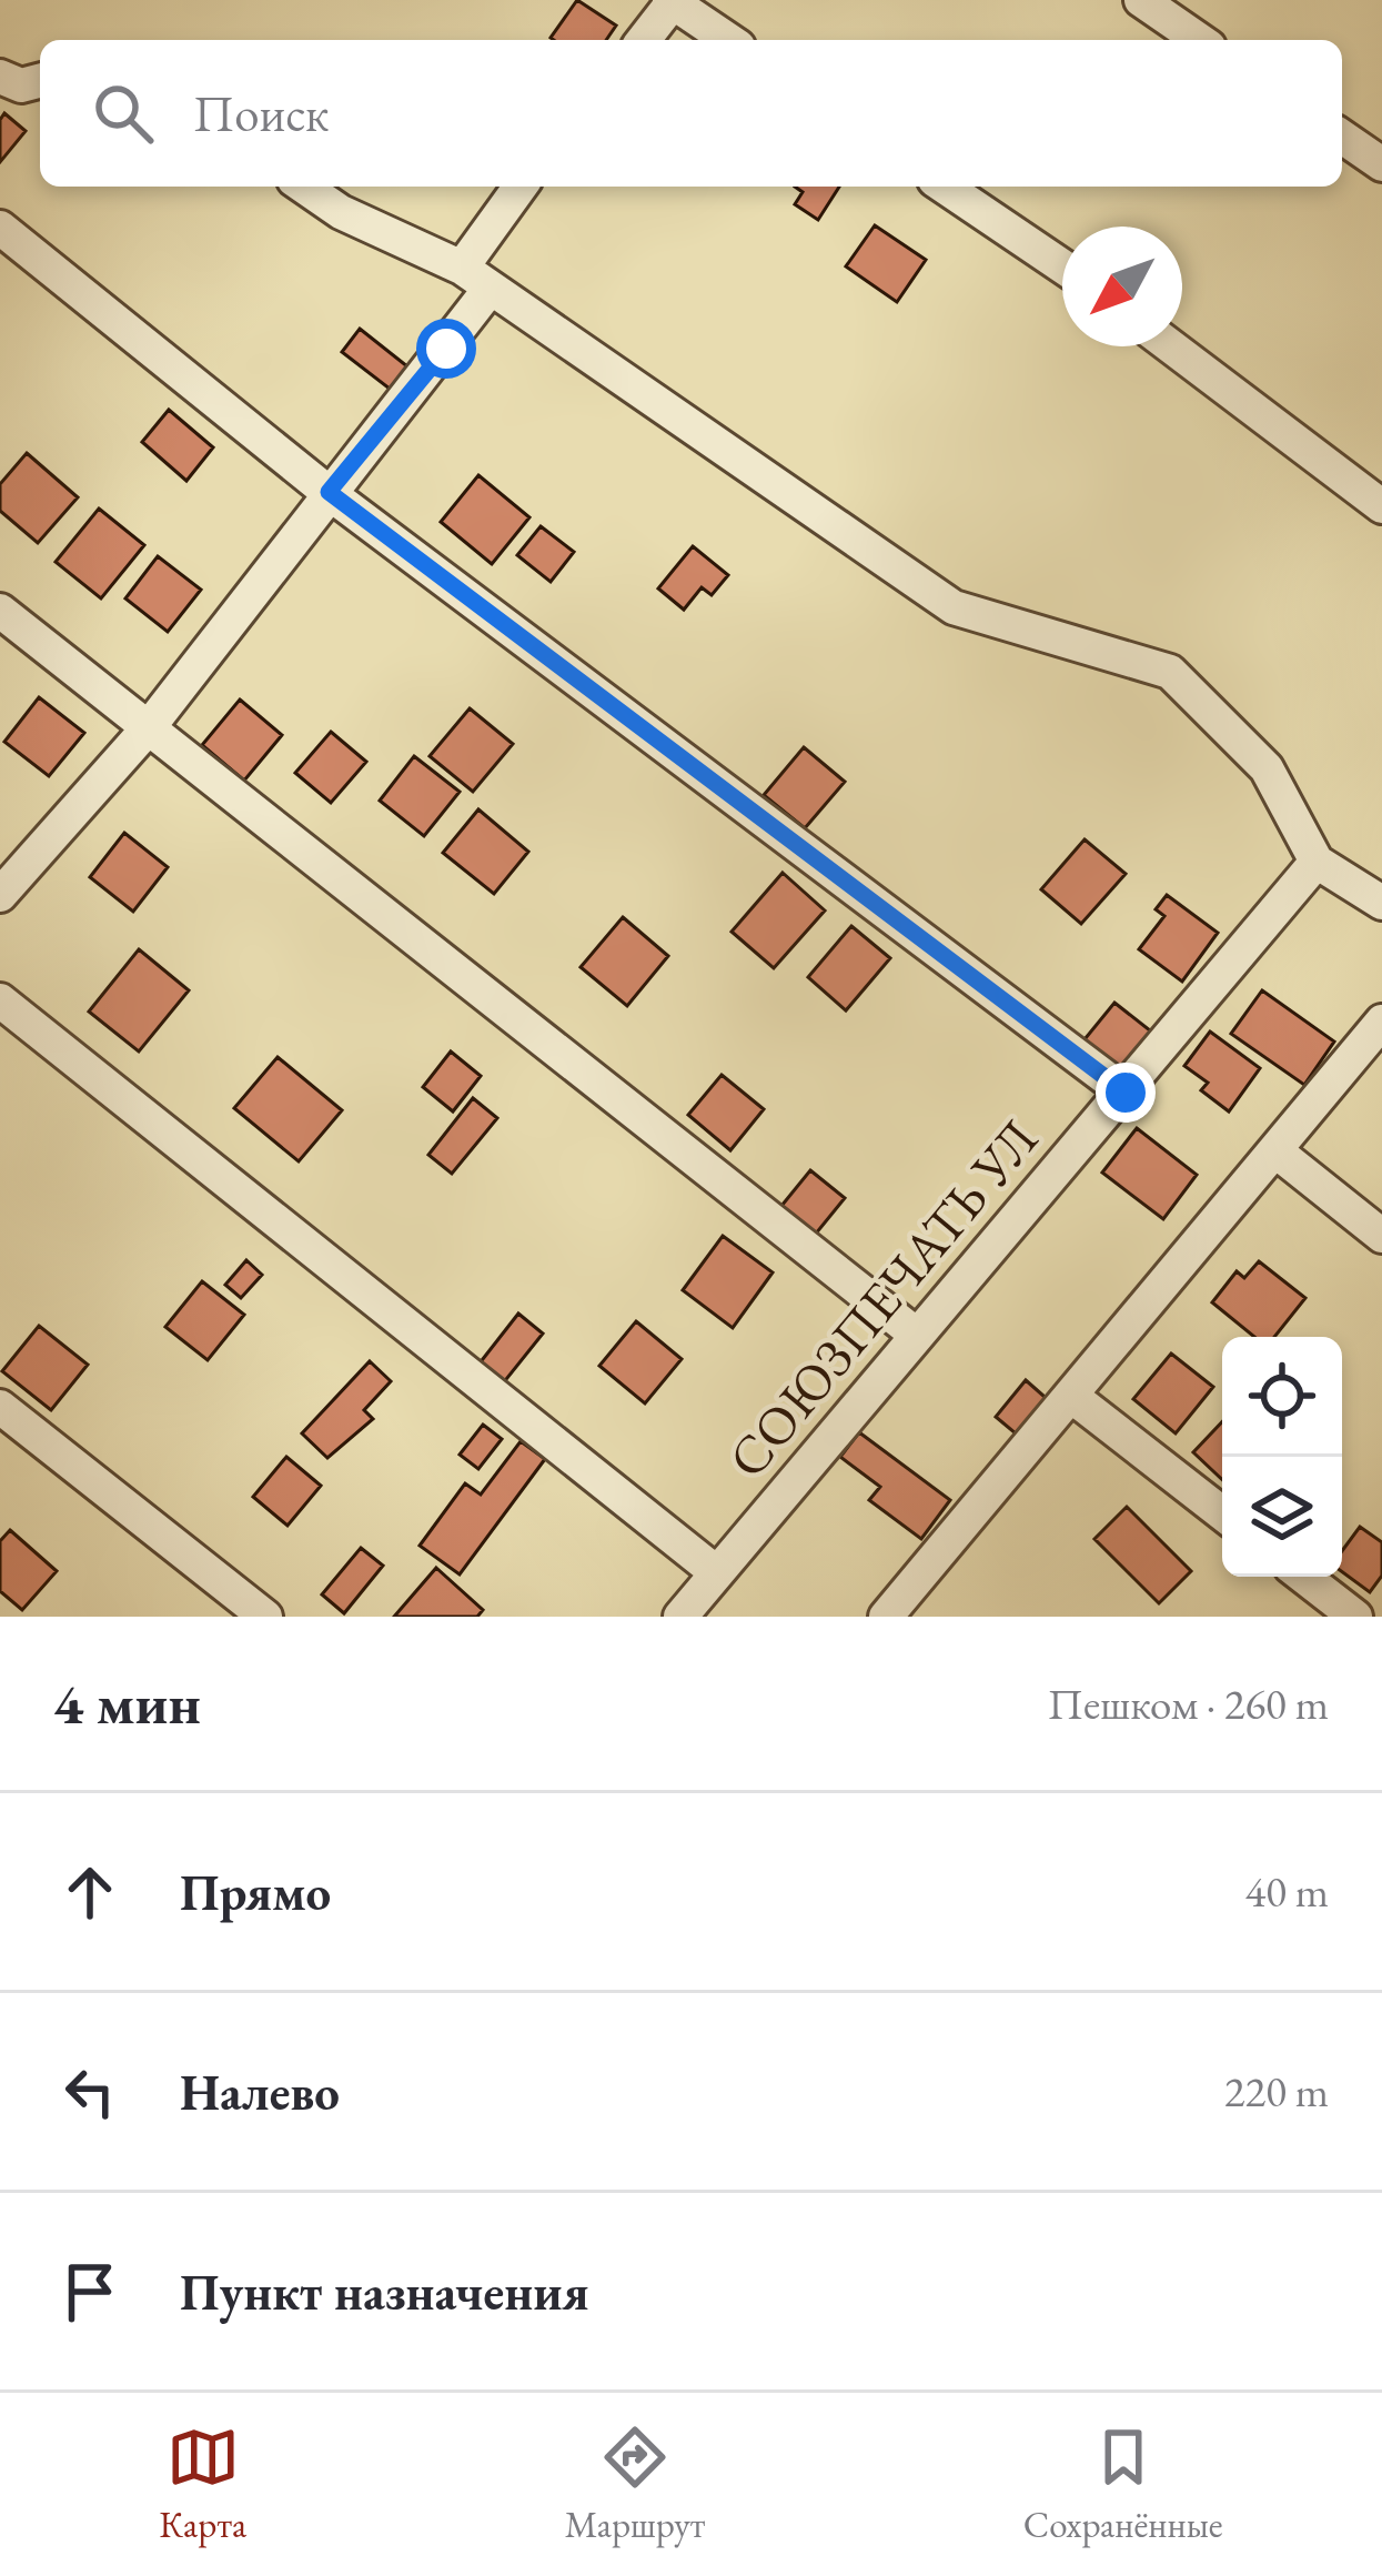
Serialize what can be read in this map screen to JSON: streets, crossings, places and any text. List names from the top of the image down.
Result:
{
  "streets": {
    "street": ["СОЮЗПЕЧАТЬ УЛ"]
  },
  "north": "bottom left",
  "page": {
    "search": "Поиск",
    "heading": ["4 мин", "Пешком · 260 m"],
    "list": [
      ["Прямо", "40 m"],
      ["Налево", "220 m"],
      "Пункт назначения"
    ],
    "nav": ["Карта", "Маршрут", "Сохранённые"]
  }
}
